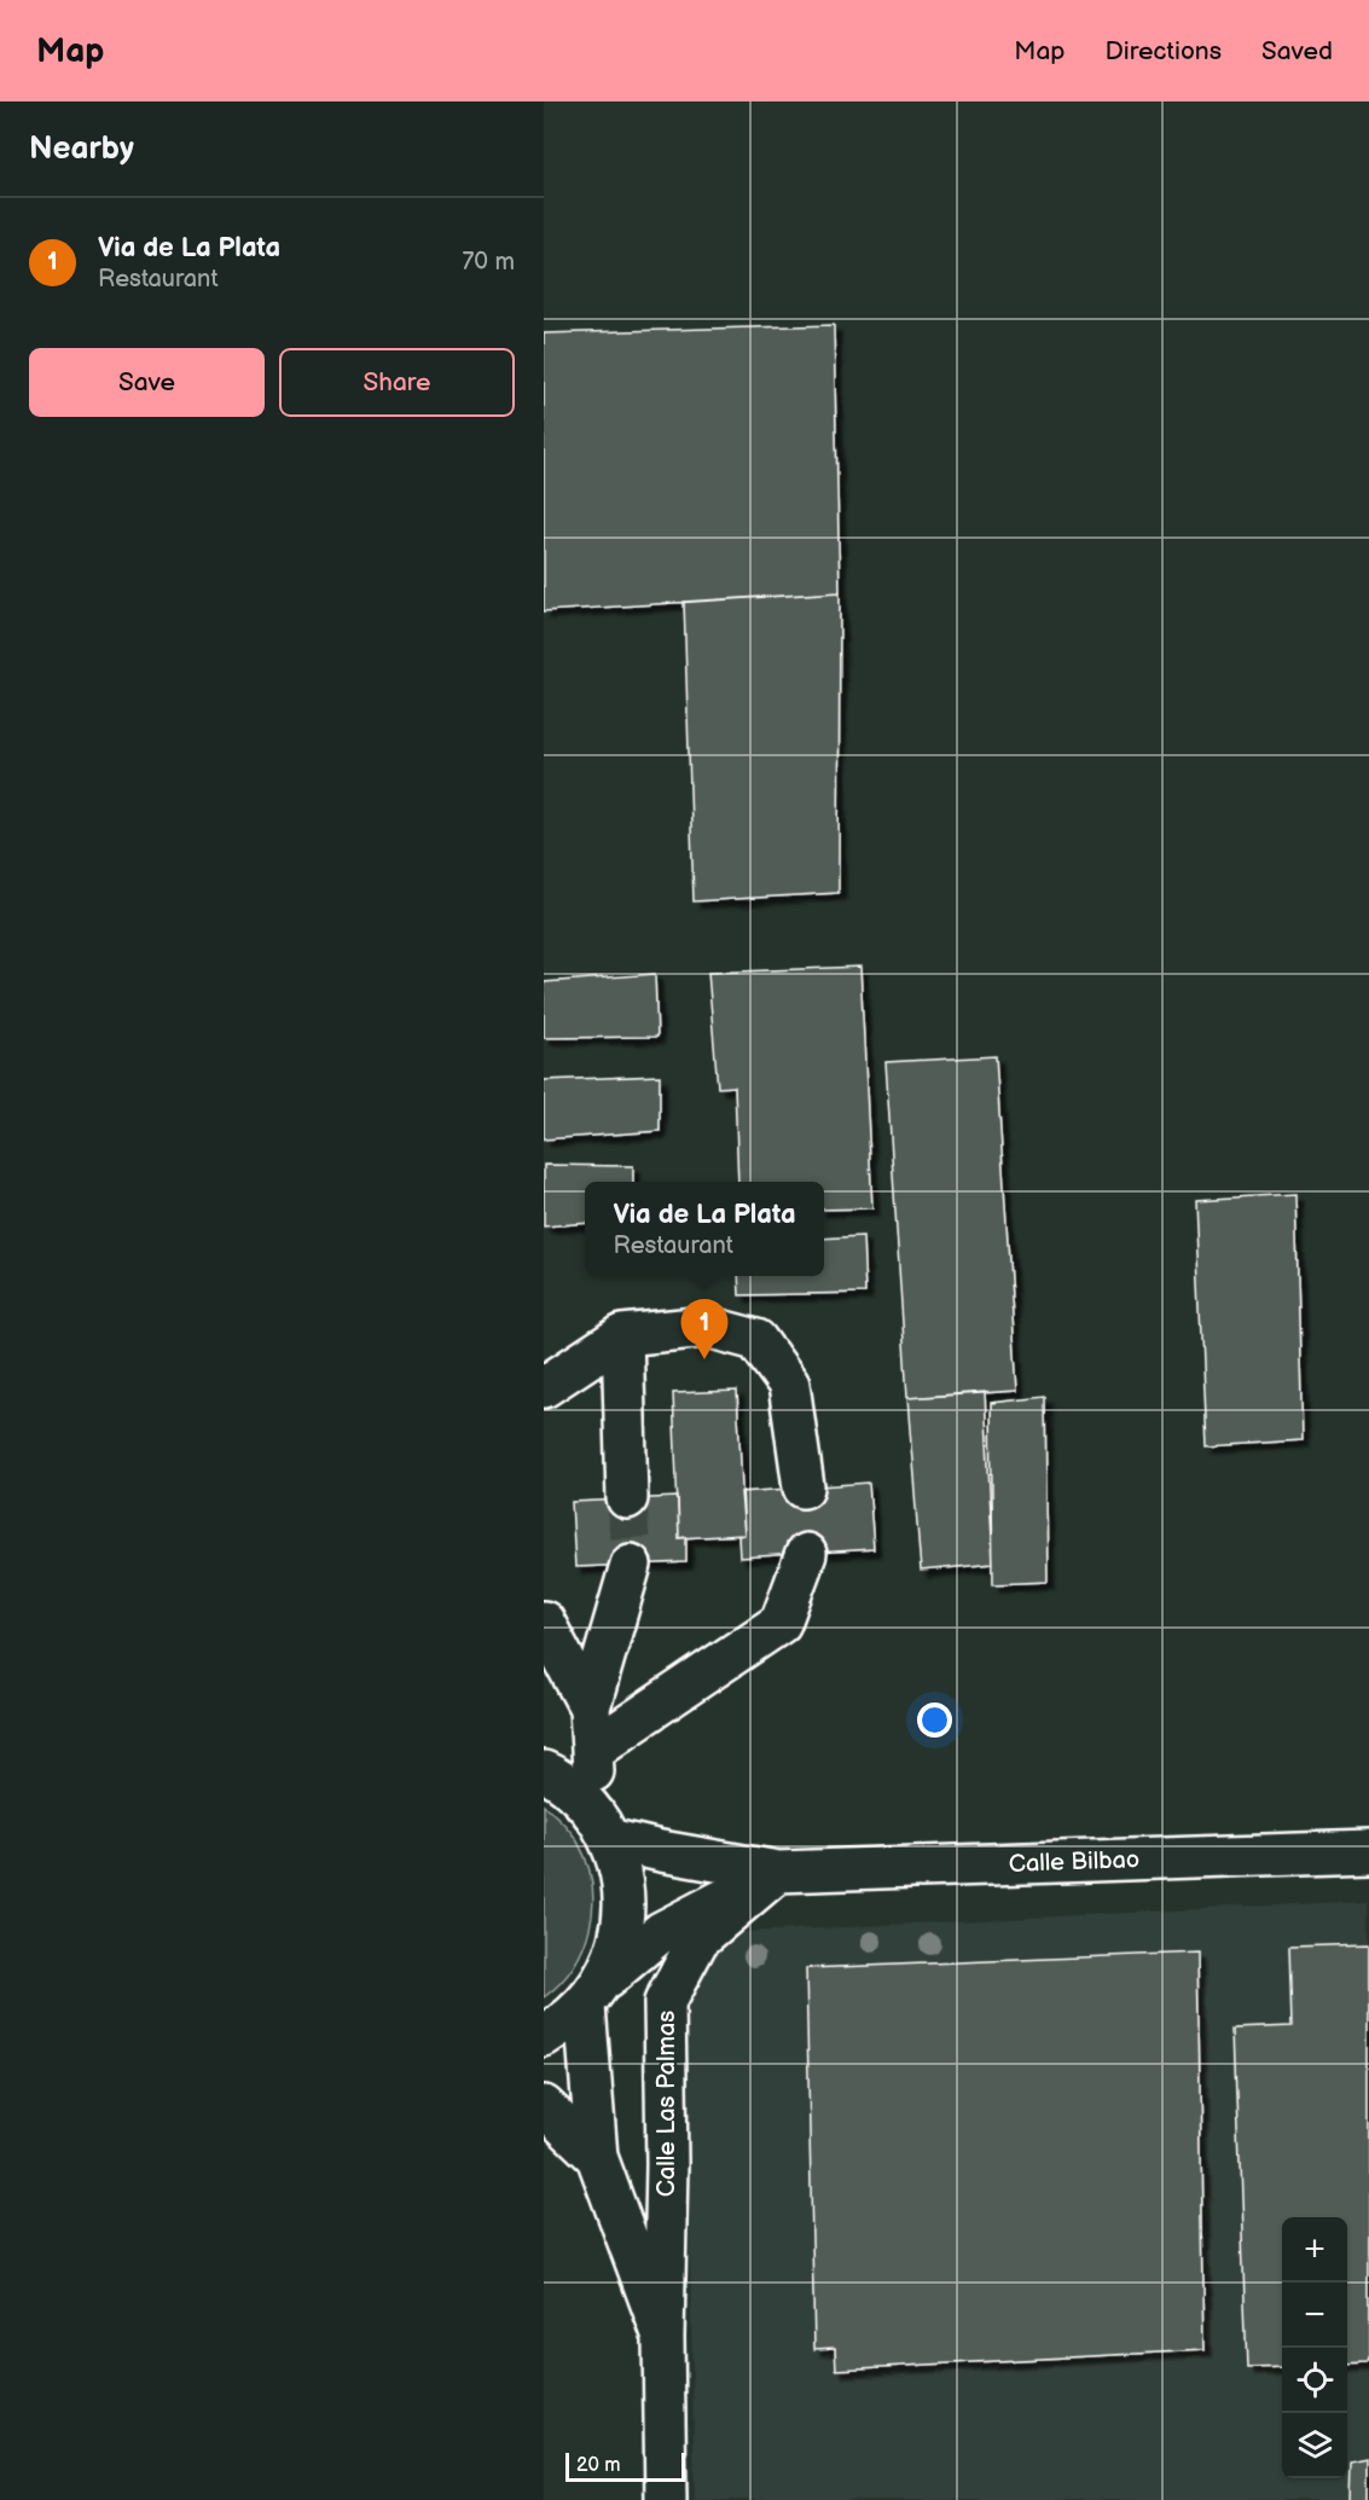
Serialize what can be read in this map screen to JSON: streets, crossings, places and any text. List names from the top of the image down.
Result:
{
  "streets": {
    "street": ["Calle Bilbao", "Calle Las Palmas"]
  },
  "crossings": [
    ["Calle Bilbao", "Calle Las Palmas"]
  ],
  "scale_bar": "20 m",
  "page": {
    "header": "Map",
    "nav": ["Map", "Directions", "Saved"],
    "heading": "Nearby",
    "list": [
      {
        "mark": "1",
        "name": "Via de La Plata",
        "note": "Restaurant",
        "value": "70 m"
      }
    ],
    "buttons": ["Save", "Share"],
    "popup": ["Via de La Plata", "Restaurant"],
    "pins": "1",
    "map_buttons": ["+", "−"],
    "scale": "20 m"
  }
}
